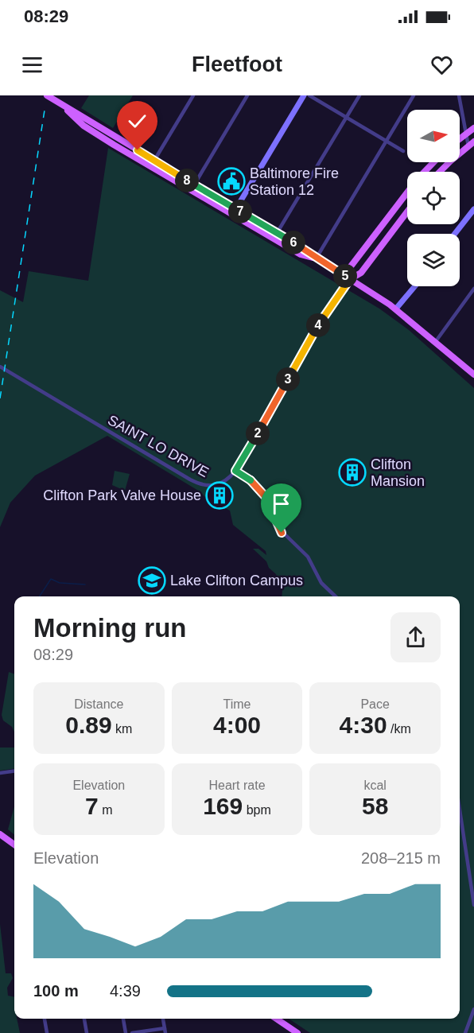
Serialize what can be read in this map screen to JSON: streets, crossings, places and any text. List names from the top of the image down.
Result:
{
  "streets": {
    "street": ["SAINT LO DRIVE"]
  },
  "places": {
    "public building": ["Baltimore Fire Station 12"],
    "building": ["Clifton Mansion", "Clifton Park Valve House"],
    "school or university": ["Lake Clifton Campus"]
  },
  "north": "right",
  "page": {
    "status": "08:29",
    "header": "Fleetfoot",
    "pins": [
      "8",
      "7",
      "6",
      "5",
      "4",
      "3",
      "2"
    ],
    "heading": ["Morning run", "08:29"],
    "stats": [
      ["Distance", "0.89 km"],
      ["Time", "4:00"],
      ["Pace", "4:30 /km"],
      ["Elevation", "7 m"],
      ["Heart rate", "169 bpm"],
      ["kcal", "58"]
    ],
    "chart": ["Elevation", "208–215 m"],
    "list": [
      {
        "name": "100 m",
        "note": "4:39"
      }
    ]
  }
}
